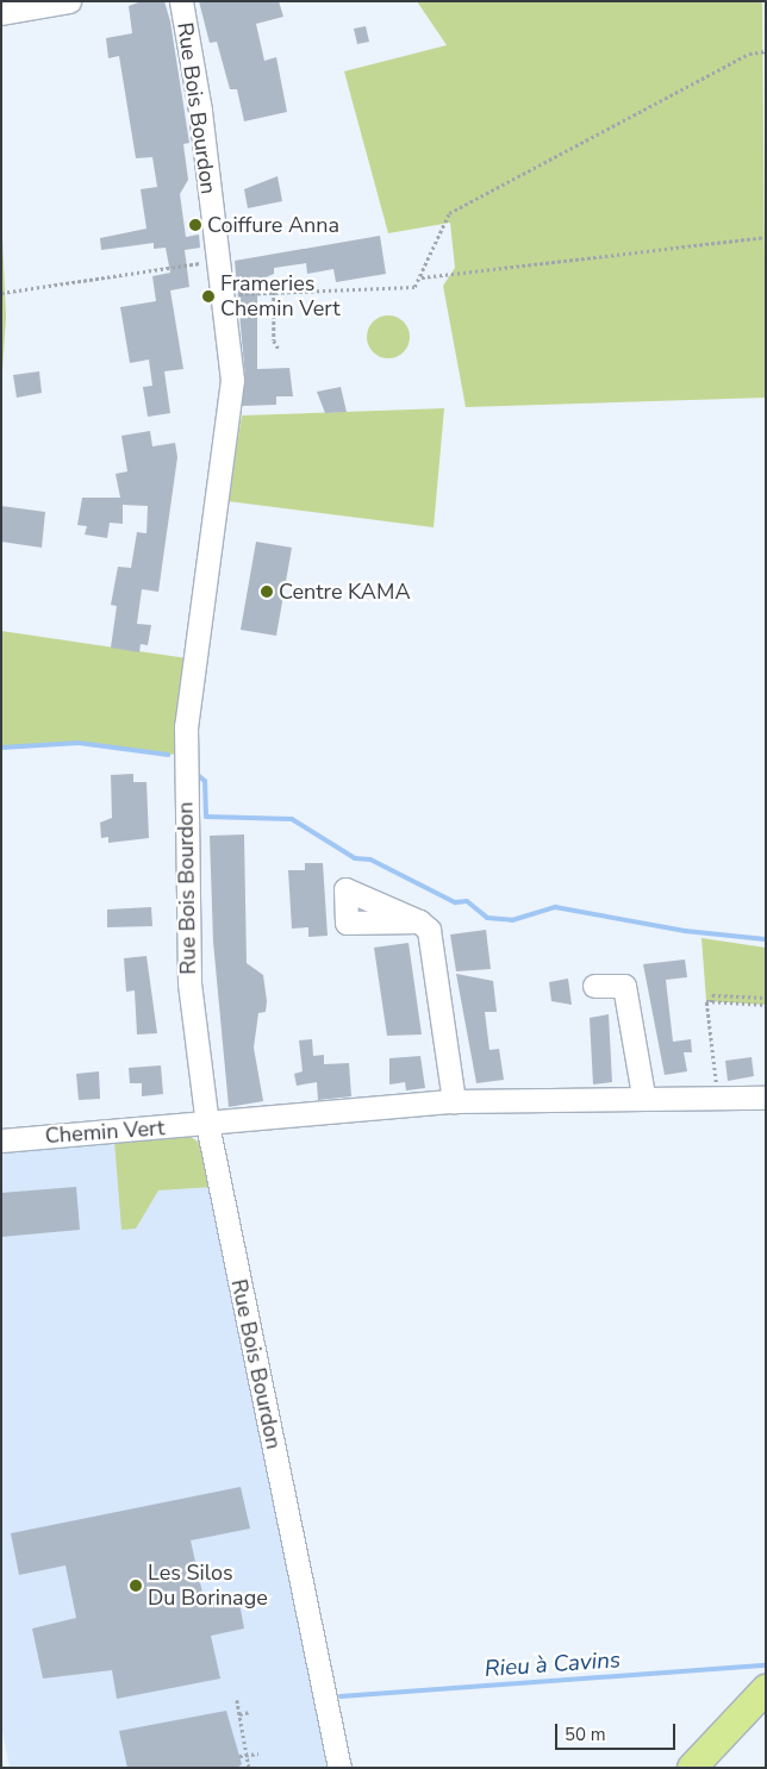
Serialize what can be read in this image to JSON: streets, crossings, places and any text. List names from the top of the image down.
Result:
{
  "streets": {
    "street": ["Rue Bois Bourdon", "Chemin Vert"]
  },
  "crossings": [
    ["Rue Bois Bourdon", "Chemin Vert"]
  ],
  "water": ["Rieu à Cavins"],
  "places": [
    "Coiffure Anna",
    "Frameries Chemin Vert",
    "Centre KAMA",
    "Les Silos Du Borinage"
  ],
  "scale_bar": "50 m"
}
